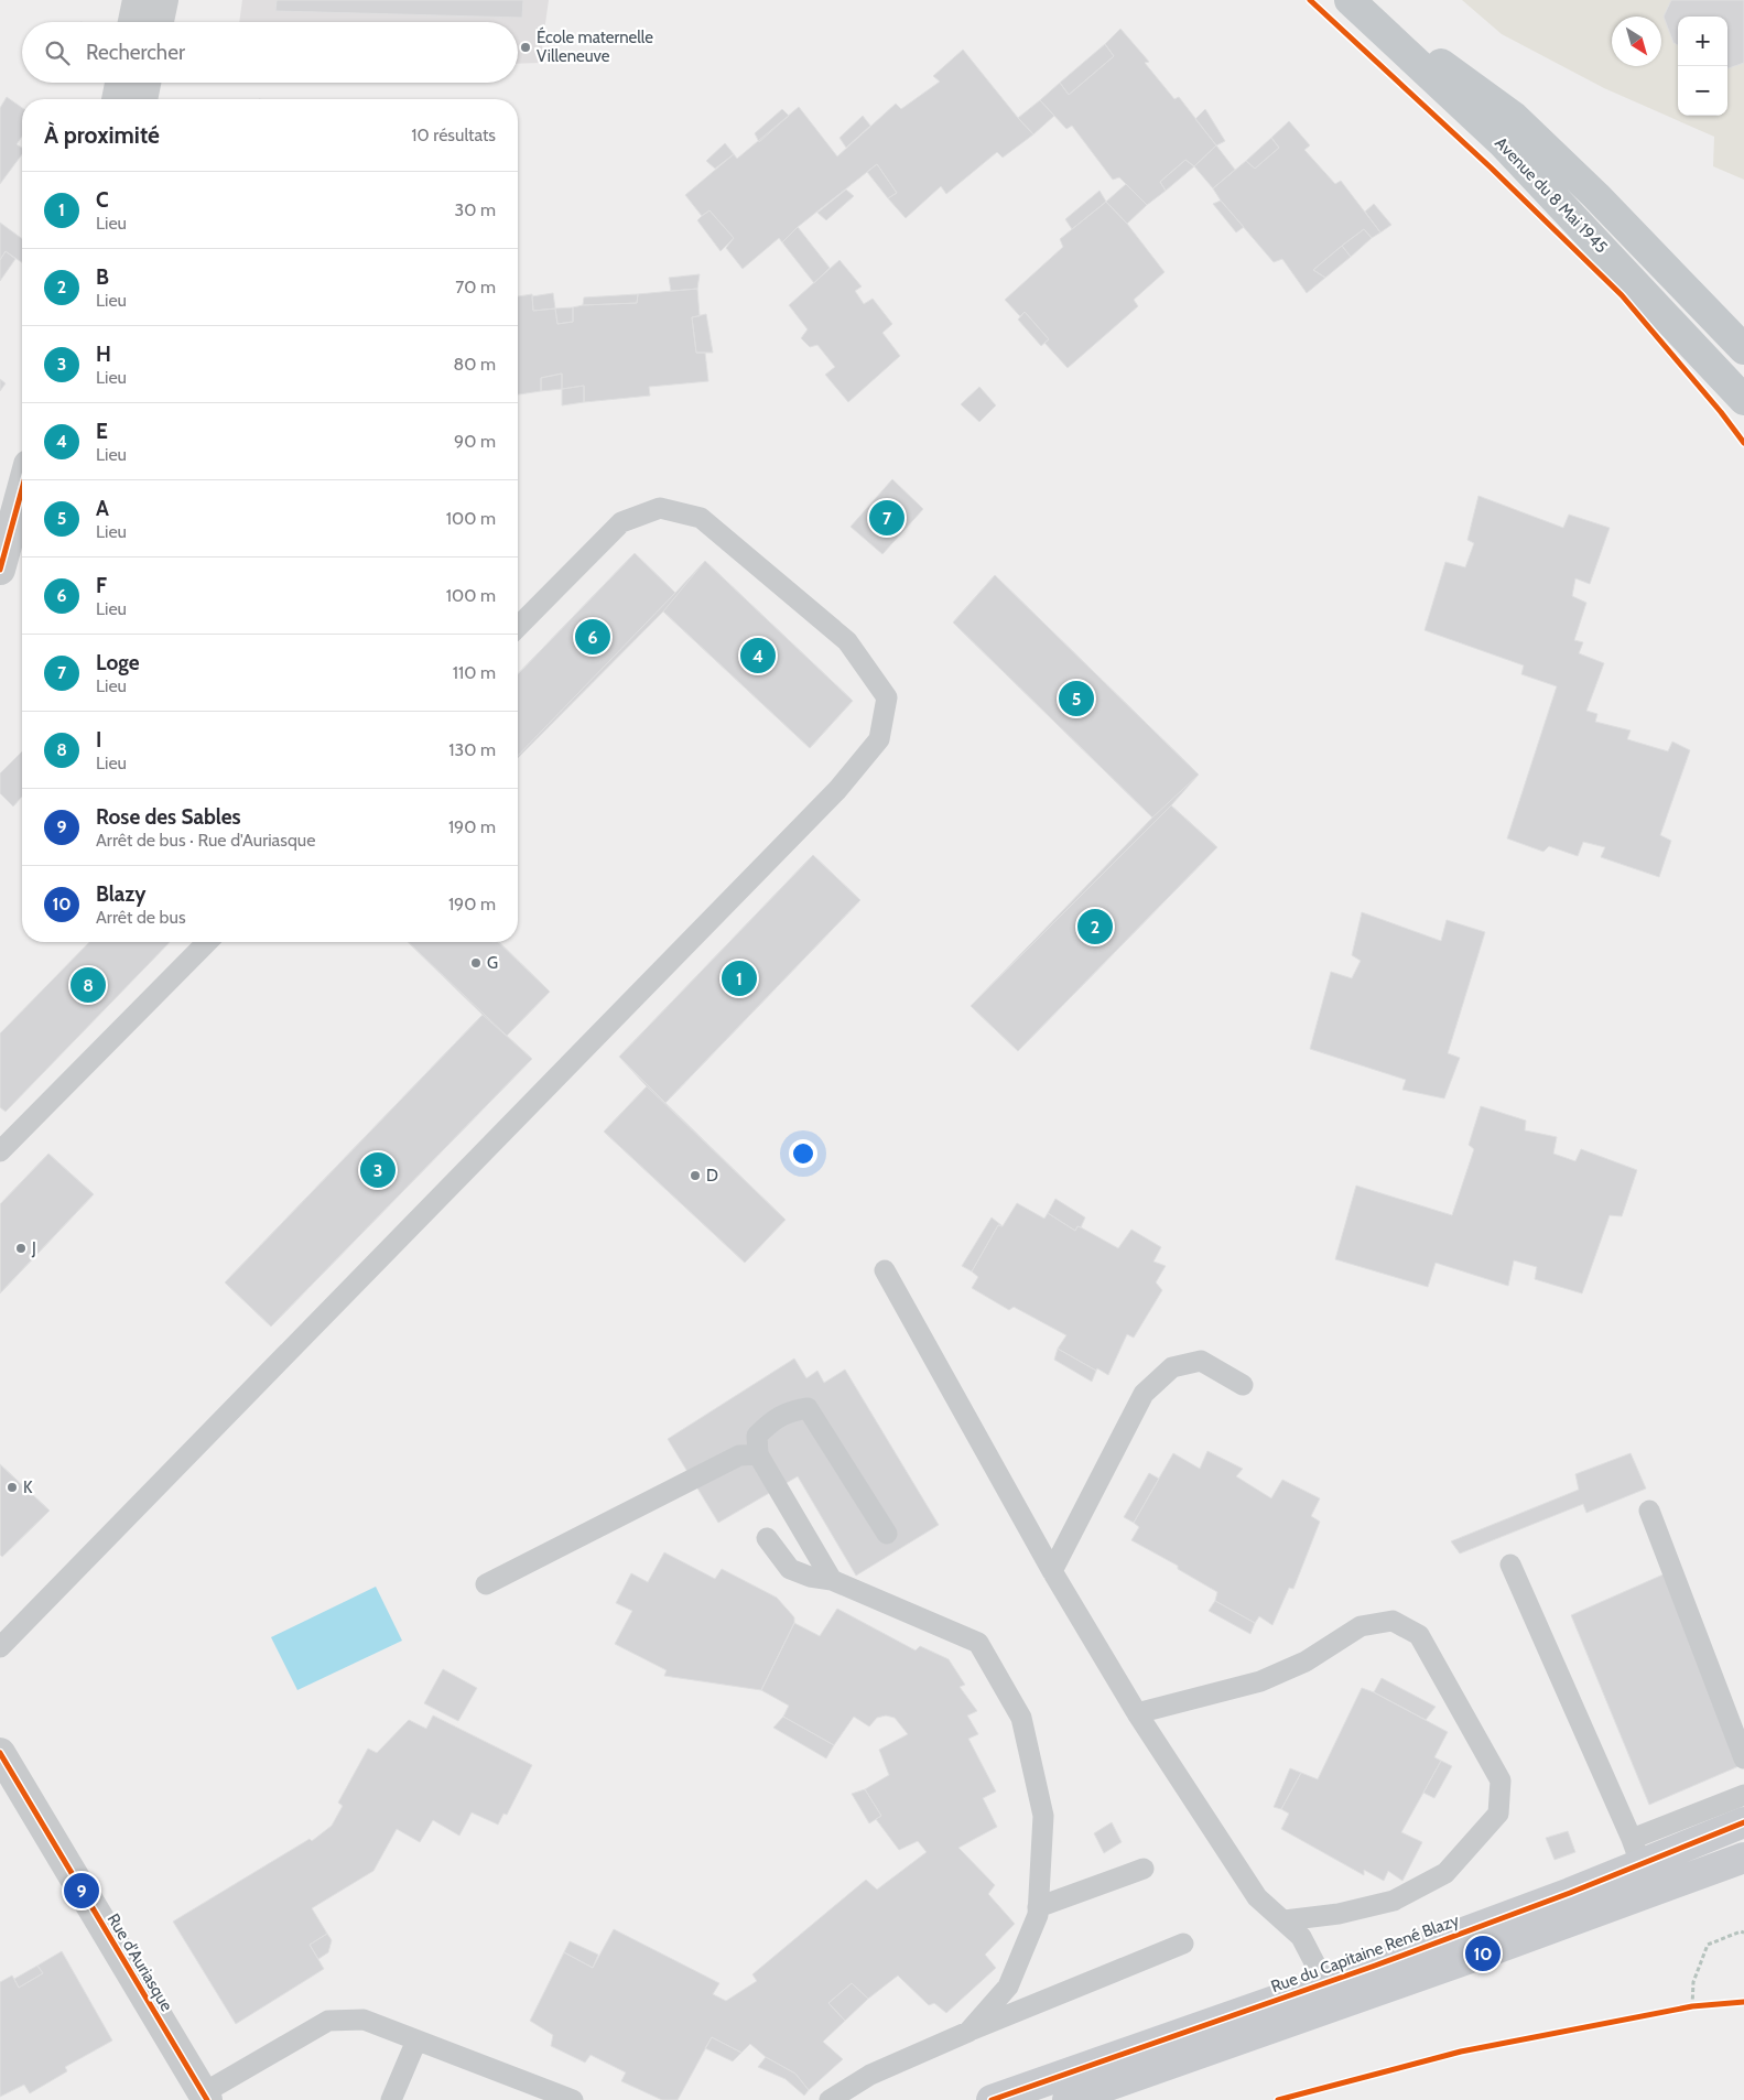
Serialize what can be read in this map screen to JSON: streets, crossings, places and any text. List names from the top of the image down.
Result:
{
  "streets": {
    "main road": ["Avenue du 8 Mai 1945"],
    "street": ["Rue du Capitaine René Blazy", "Rue d'Auriasque"]
  },
  "places": [
    "École maternelle Villeneuve",
    "G",
    "D",
    "J",
    "K"
  ],
  "north": "bottom right",
  "page": {
    "map_buttons": ["+", "−"],
    "search": "Rechercher",
    "heading": ["À proximité", "10 résultats"],
    "list": [
      {
        "mark": "1",
        "name": "C",
        "note": "Lieu",
        "value": "30 m"
      },
      {
        "mark": "2",
        "name": "B",
        "note": "Lieu",
        "value": "70 m"
      },
      {
        "mark": "3",
        "name": "H",
        "note": "Lieu",
        "value": "80 m"
      },
      {
        "mark": "4",
        "name": "E",
        "note": "Lieu",
        "value": "90 m"
      },
      {
        "mark": "5",
        "name": "A",
        "note": "Lieu",
        "value": "100 m"
      },
      {
        "mark": "6",
        "name": "F",
        "note": "Lieu",
        "value": "100 m"
      },
      {
        "mark": "7",
        "name": "Loge",
        "note": "Lieu",
        "value": "110 m"
      },
      {
        "mark": "8",
        "name": "I",
        "note": "Lieu",
        "value": "130 m"
      },
      {
        "mark": "9",
        "name": "Rose des Sables",
        "note": "Arrêt de bus · Rue d'Auriasque",
        "value": "190 m"
      },
      {
        "mark": "10",
        "name": "Blazy",
        "note": "Arrêt de bus",
        "value": "190 m"
      }
    ],
    "pins": [
      "7",
      "6",
      "4",
      "5",
      "2",
      "1",
      "8",
      "3",
      "9",
      "10"
    ]
  }
}
